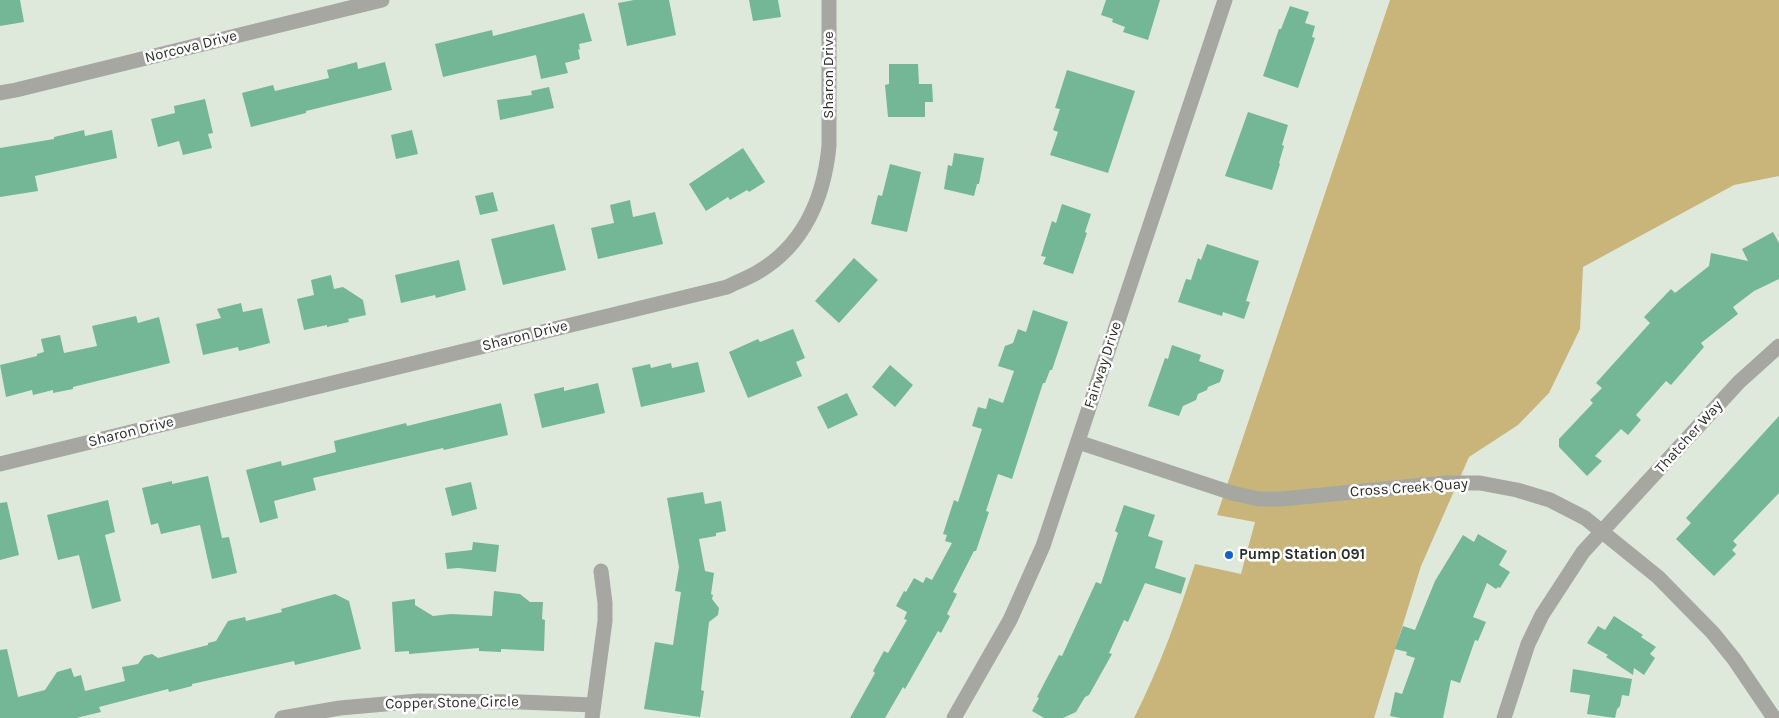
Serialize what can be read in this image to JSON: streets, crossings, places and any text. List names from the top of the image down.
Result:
{
  "streets": {
    "street": [
      "Norcova Drive",
      "Sharon Drive",
      "Fairway Drive",
      "Thatcher Way",
      "Cross Creek Quay",
      "Copper Stone Circle"
    ]
  },
  "crossings": [
    ["Fairway Drive", "Cross Creek Quay"],
    ["Thatcher Way", "Cross Creek Quay"]
  ],
  "places": ["Pump Station 091"]
}
